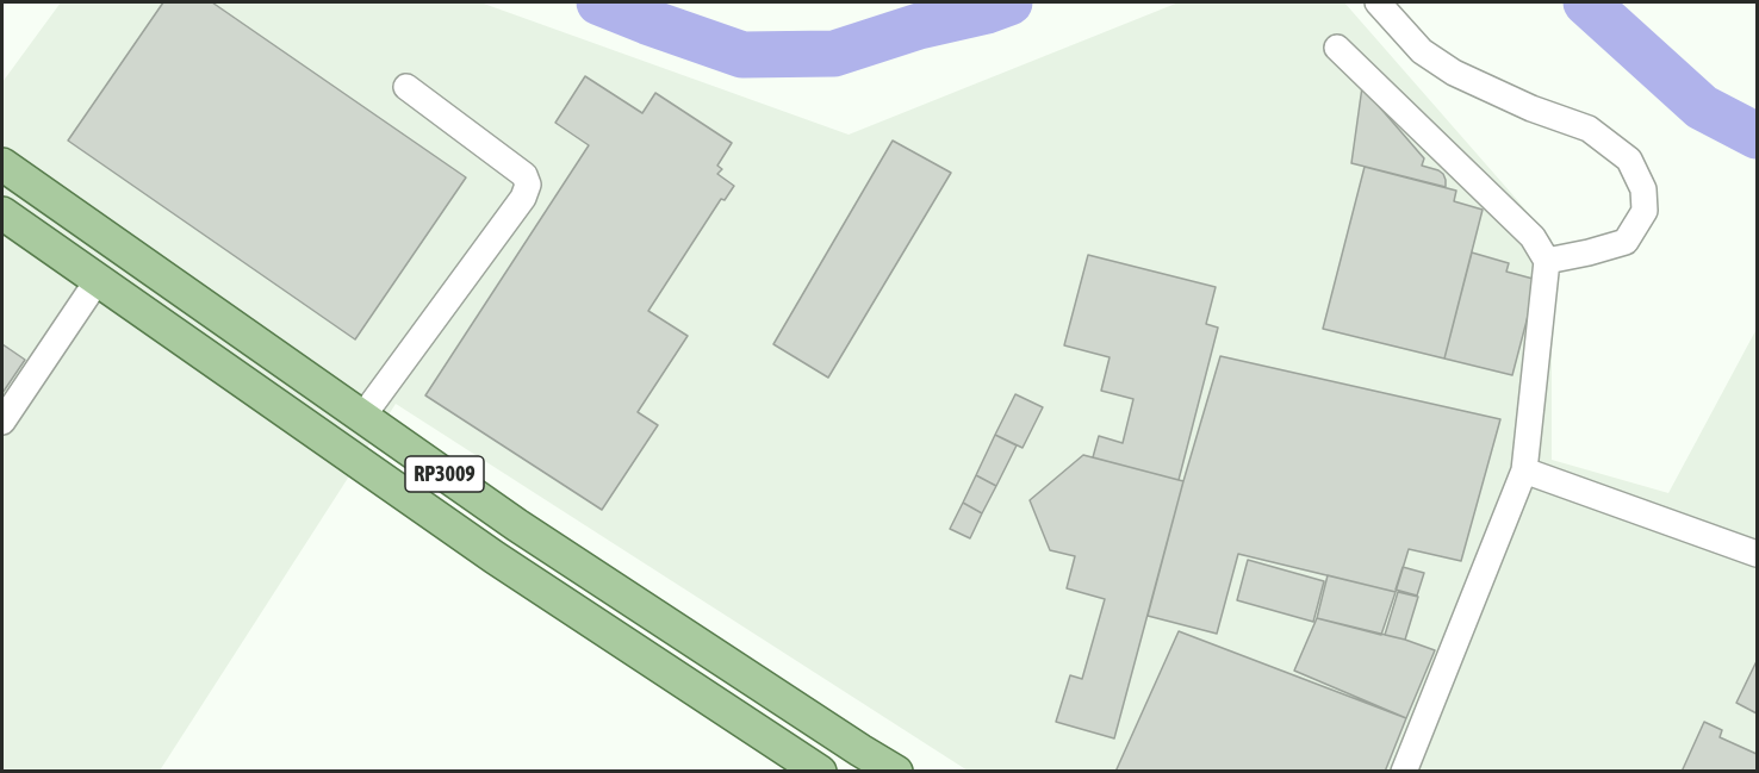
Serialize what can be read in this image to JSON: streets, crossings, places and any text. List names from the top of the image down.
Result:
{
  "streets": {
    "main road": ["RP3009"]
  }
}
